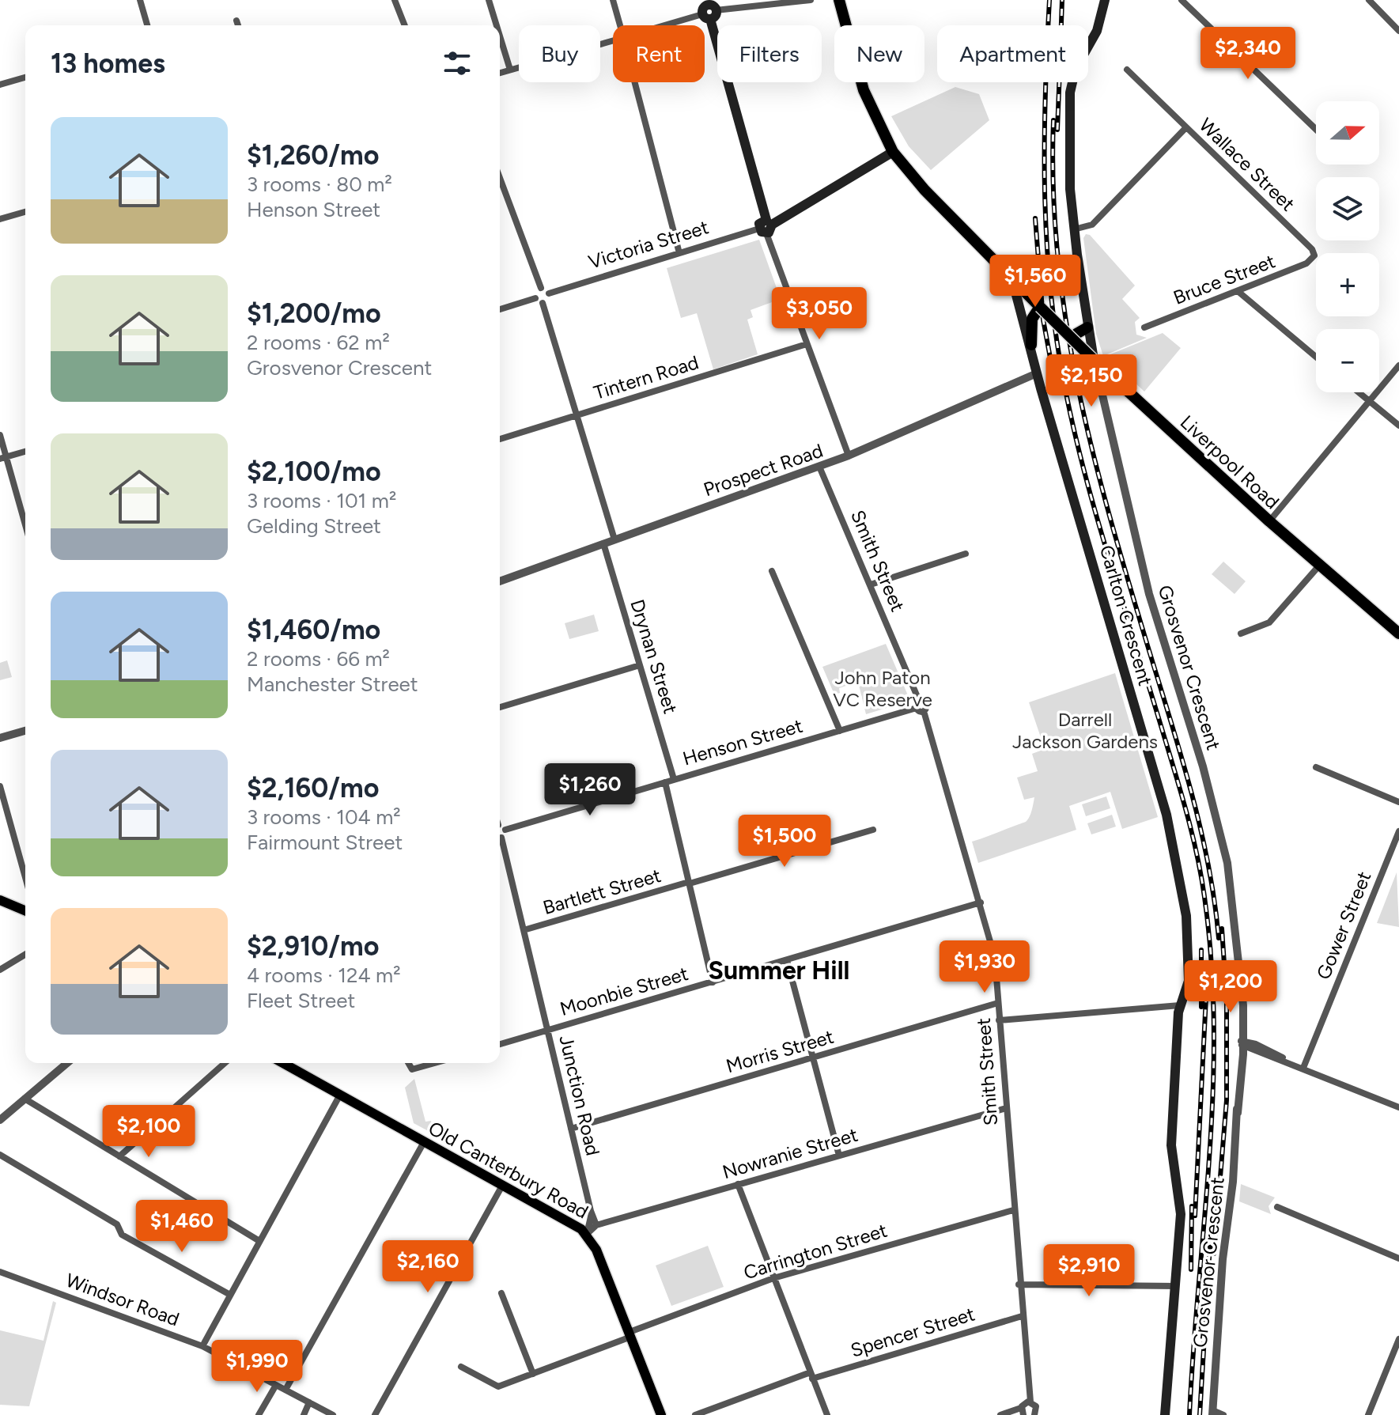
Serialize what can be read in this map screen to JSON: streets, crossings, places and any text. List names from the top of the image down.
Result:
{
  "streets": {
    "highway": ["Liverpool Road"],
    "main road": ["Victoria Street", "Carlton Crescent", "Old Canterbury Road"],
    "street": [
      "Wallace Street",
      "Bruce Street",
      "Tintern Road",
      "Prospect Road",
      "Smith Street",
      "Drynan Street",
      "Grosvenor Crescent",
      "Henson Street",
      "Bartlett Street",
      "Gower Street",
      "Moonbie Street",
      "Morris Street",
      "Junction Road",
      "Nowranie Street",
      "Carrington Street",
      "Windsor Road",
      "Spencer Street"
    ]
  },
  "crossings": [
    ["Wallace Street", "Bruce Street"],
    ["Victoria Street", "Liverpool Road"],
    ["Liverpool Road", "Carlton Crescent"],
    ["Liverpool Road", "Grosvenor Crescent"],
    ["Prospect Road", "Smith Street"],
    ["Prospect Road", "Carlton Crescent"],
    ["Prospect Road", "Drynan Street"],
    ["Smith Street", "Henson Street"],
    ["Smith Street", "Moonbie Street"],
    ["Smith Street", "Morris Street"],
    ["Smith Street", "Nowranie Street"],
    ["Smith Street", "Carrington Street"],
    ["Smith Street", "Spencer Street"],
    ["Drynan Street", "Henson Street"],
    ["Bartlett Street", "Junction Road"],
    ["Moonbie Street", "Junction Road"],
    ["Morris Street", "Junction Road"],
    ["Junction Road", "Nowranie Street"],
    ["Junction Road", "Old Canterbury Road"],
    ["Nowranie Street", "Old Canterbury Road"],
    ["Old Canterbury Road", "Carrington Street"]
  ],
  "districts": ["Summer Hill"],
  "parks": ["John Paton VC Reserve", "Darrell Jackson Gardens"],
  "north": "right",
  "page": {
    "chip": [
      "Buy",
      "Rent",
      "Filters",
      "New",
      "Apartment"
    ],
    "heading": "13 homes",
    "price": [
      "$2,340",
      "$1,560",
      "$3,050",
      "$2,150",
      "$1,260",
      "$1,500",
      "$1,930",
      "$1,200",
      "$2,100",
      "$1,460",
      "$2,160",
      "$2,910",
      "$1,990"
    ],
    "map_buttons": ["+", "−"],
    "list": [
      {
        "name": "$1,260/mo",
        "note": "3 rooms · 80 m² · Henson Street"
      },
      {
        "name": "$1,200/mo",
        "note": "2 rooms · 62 m² · Grosvenor Crescent"
      },
      {
        "name": "$2,100/mo",
        "note": "3 rooms · 101 m² · Gelding Street"
      },
      {
        "name": "$1,460/mo",
        "note": "2 rooms · 66 m² · Manchester Street"
      },
      {
        "name": "$2,160/mo",
        "note": "3 rooms · 104 m² · Fairmount Street"
      },
      {
        "name": "$2,910/mo",
        "note": "4 rooms · 124 m² · Fleet Street"
      }
    ]
  }
}
